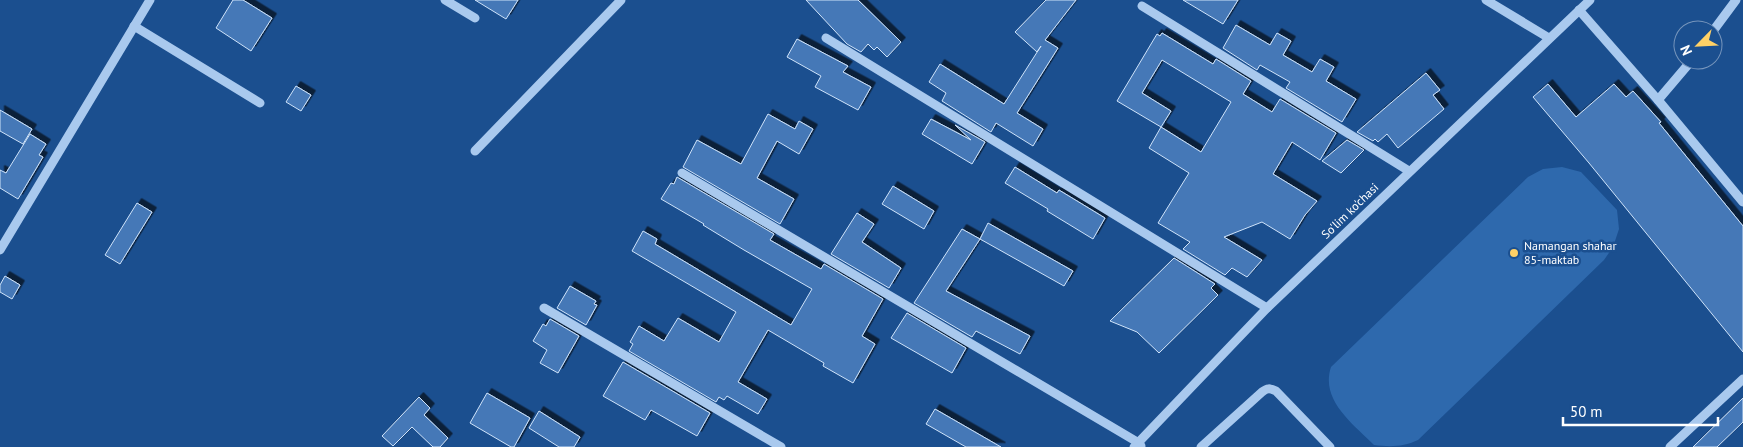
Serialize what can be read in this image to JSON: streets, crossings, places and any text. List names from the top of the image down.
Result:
{
  "streets": {
    "street": ["So'lim ko'chasi"]
  },
  "places": ["Namangan shahar 85-maktab"],
  "scale_bar": "50 m",
  "north": "bottom left"
}
